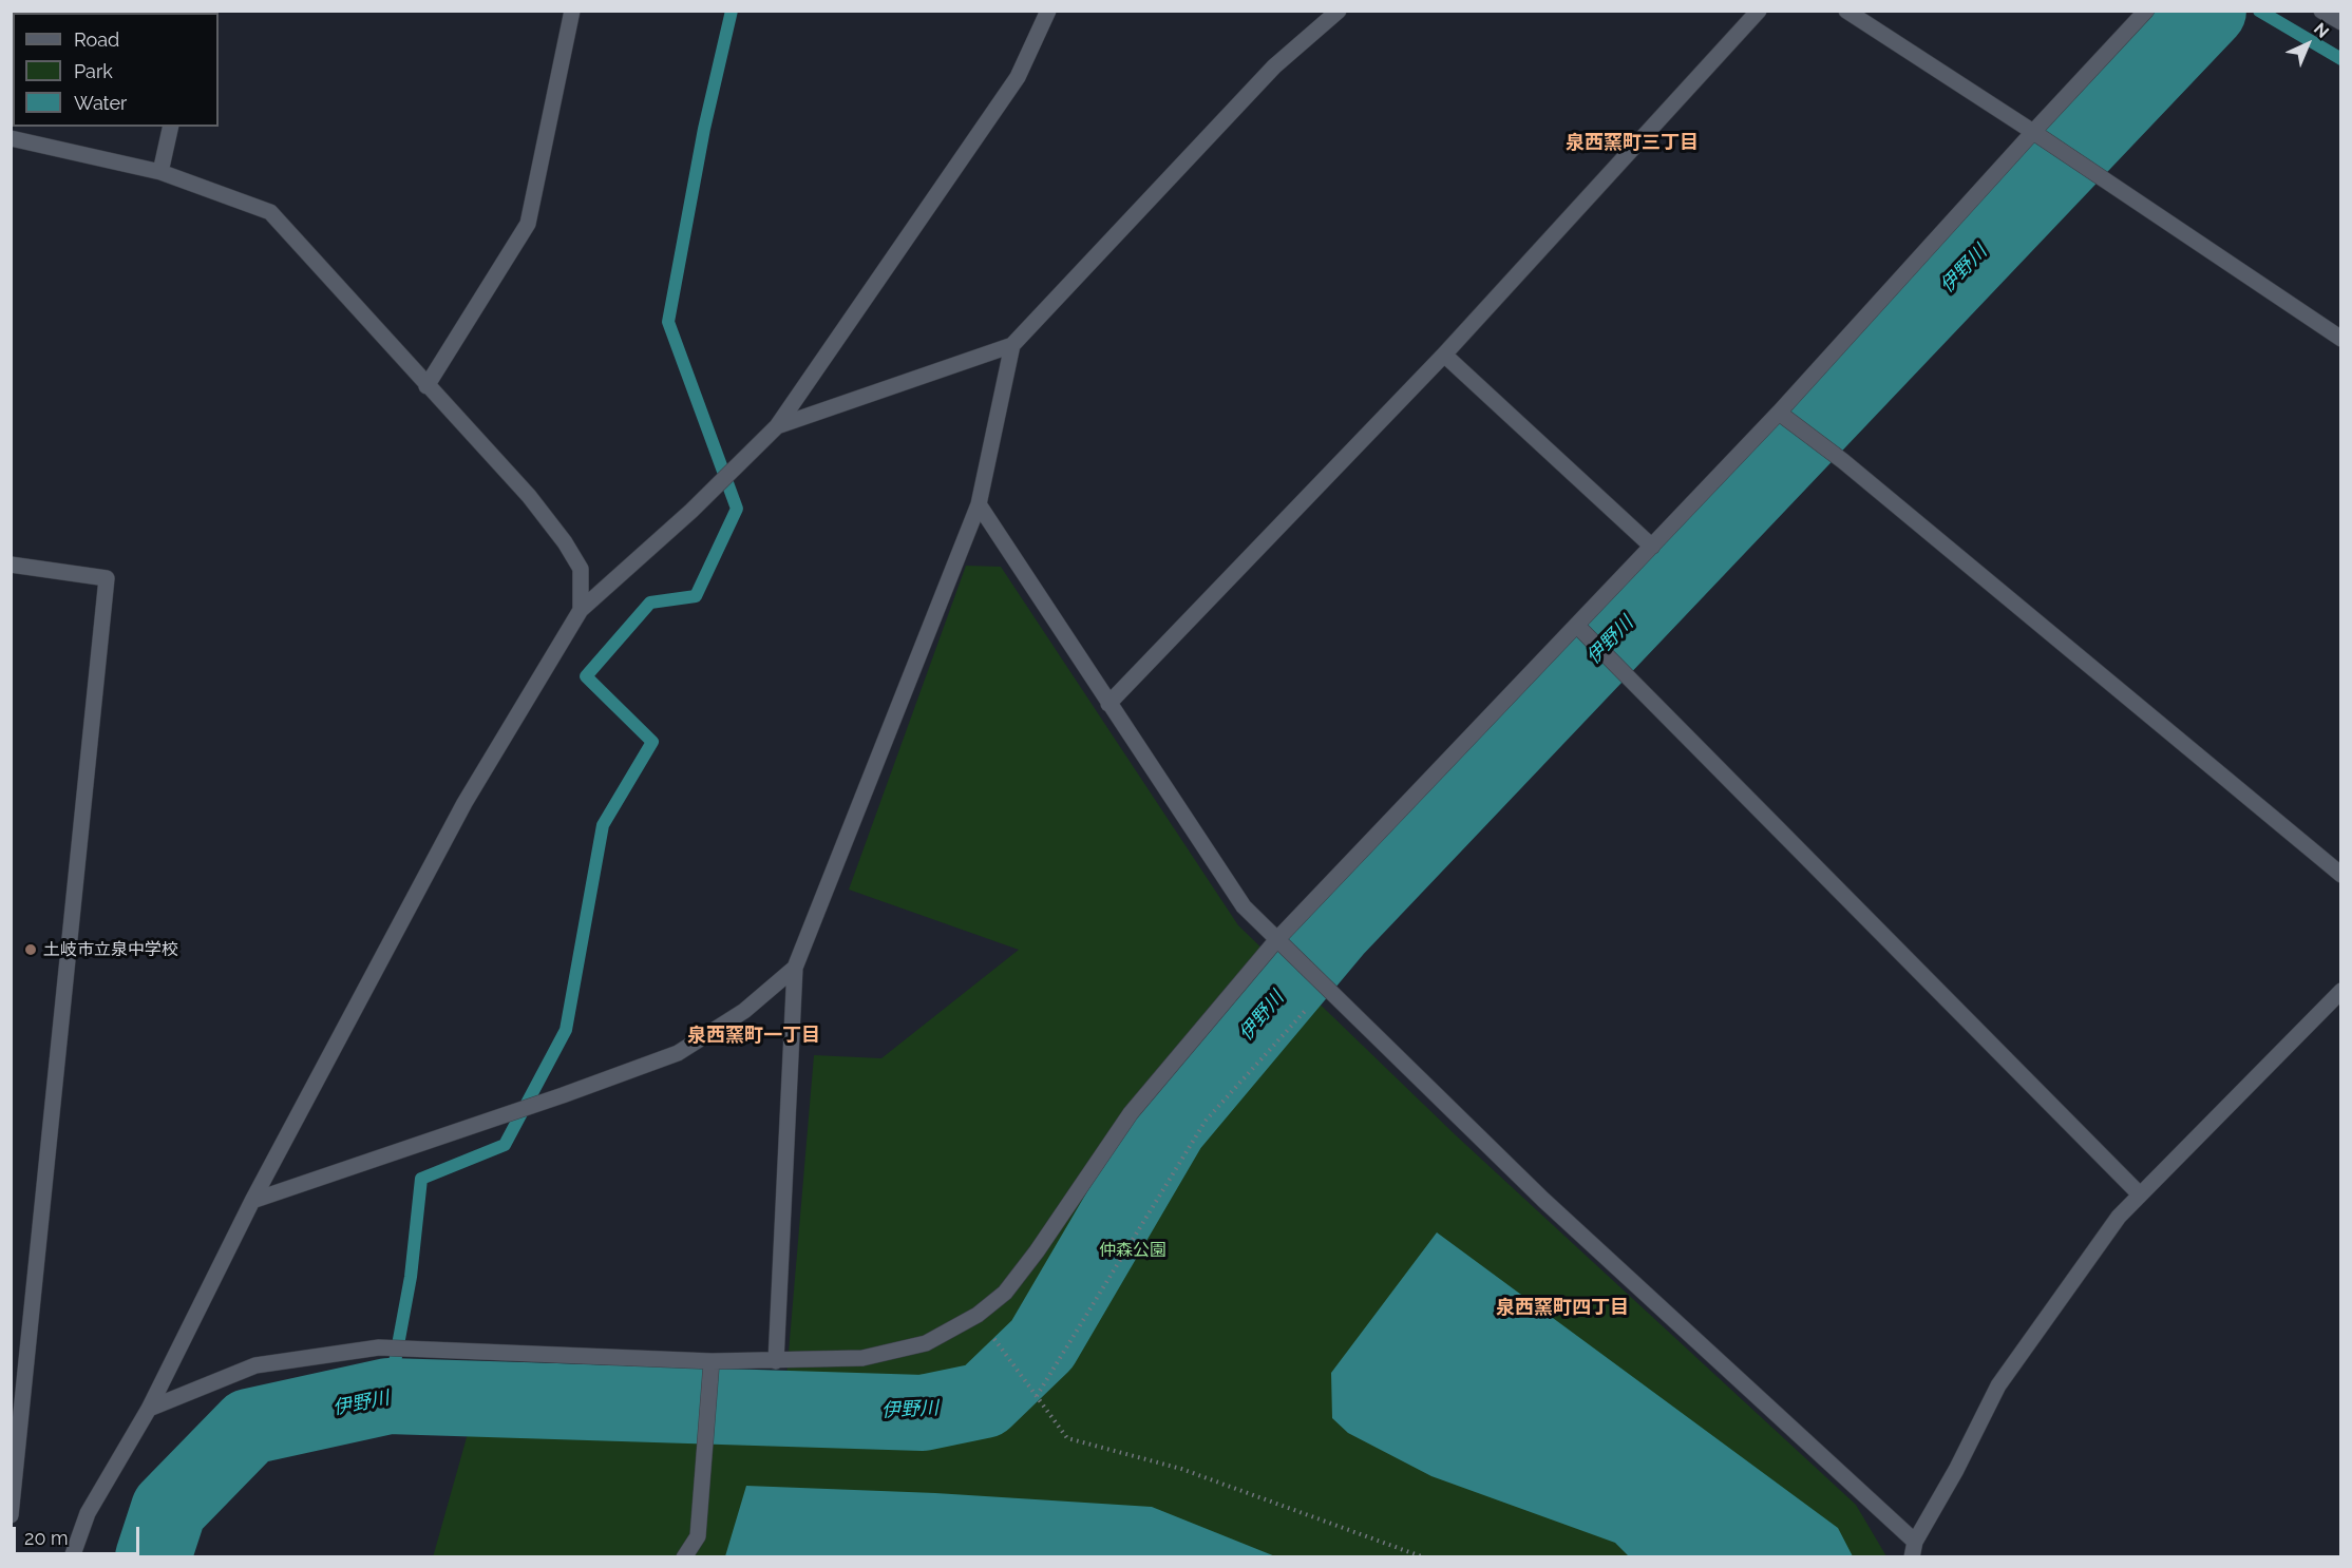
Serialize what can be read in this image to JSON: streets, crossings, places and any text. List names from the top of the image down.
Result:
{
  "districts": ["泉西窯町三丁目", "泉西窯町一丁目", "泉西窯町四丁目"],
  "water": ["伊野川"],
  "parks": ["仲森公園"],
  "places": ["土岐市立泉中学校"],
  "legend": ["Road", "Park", "Water"],
  "scale_bar": "20 m",
  "north": "top right"
}
